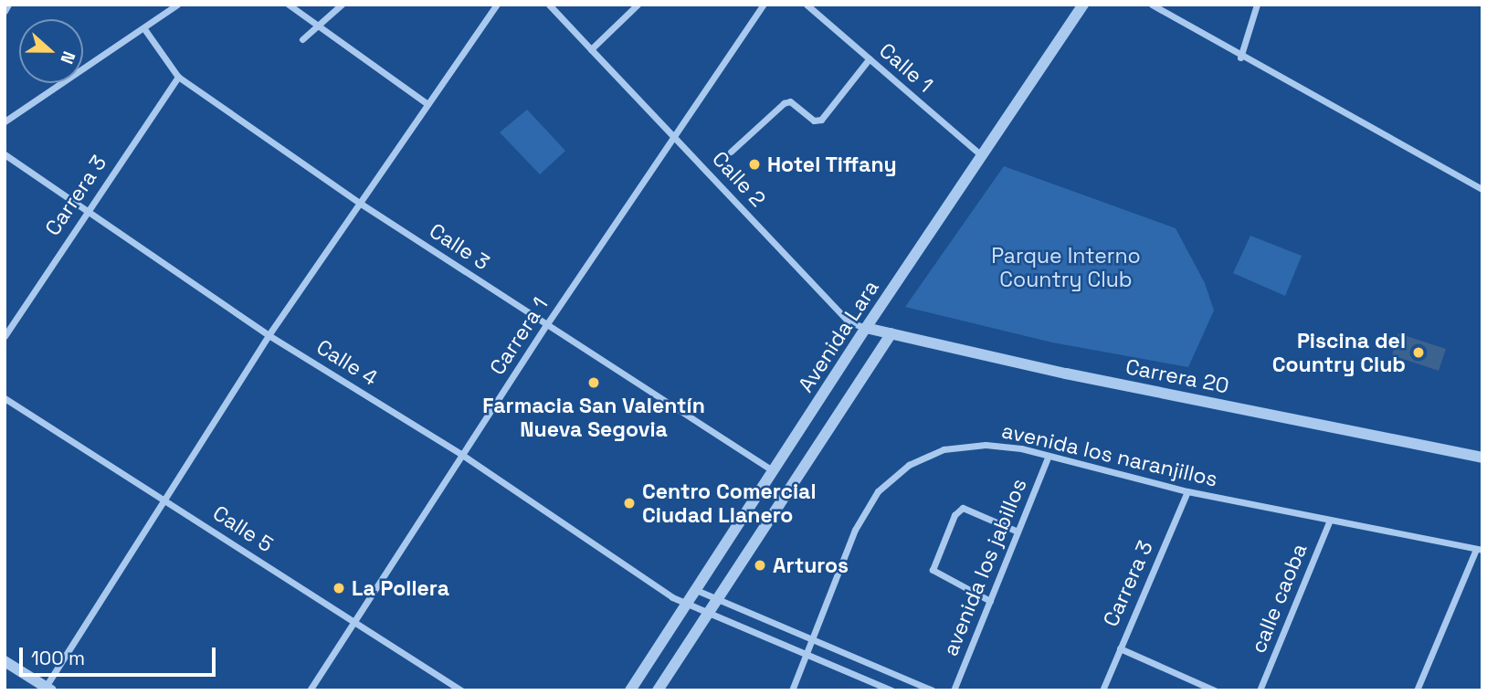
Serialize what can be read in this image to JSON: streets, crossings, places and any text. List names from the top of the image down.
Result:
{
  "streets": {
    "street": [
      "Calle 1",
      "Calle 2",
      "Carrera 3",
      "Calle 3",
      "Carrera 1",
      "Avenida Lara",
      "Calle 4",
      "Carrera 20",
      "avenida los naranjillos",
      "Calle 5",
      "avenida los jabillos",
      "calle caoba"
    ]
  },
  "crossings": [
    ["Calle 1", "Avenida Lara"],
    ["Calle 2", "Carrera 1"],
    ["Calle 2", "Avenida Lara"],
    ["Calle 2", "Carrera 20"],
    ["Carrera 3", "Calle 3"],
    ["Carrera 3", "Calle 4"],
    ["Carrera 3", "avenida los naranjillos"],
    ["Calle 3", "Carrera 1"],
    ["Calle 3", "Avenida Lara"],
    ["Carrera 1", "Calle 4"],
    ["Carrera 1", "Calle 5"],
    ["Avenida Lara", "Calle 4"],
    ["Avenida Lara", "Carrera 20"],
    ["Calle 4", "avenida los naranjillos"],
    ["avenida los naranjillos", "avenida los jabillos"],
    ["avenida los naranjillos", "calle caoba"]
  ],
  "parks": ["Parque Interno Country Club"],
  "places": [
    "Hotel Tiffany",
    "Piscina del Country Club",
    "Farmacia San Valentín Nueva Segovia",
    "Centro Comercial Ciudad Llanero",
    "Arturos",
    "La Pollera"
  ],
  "scale_bar": "100 m",
  "north": "right"
}
